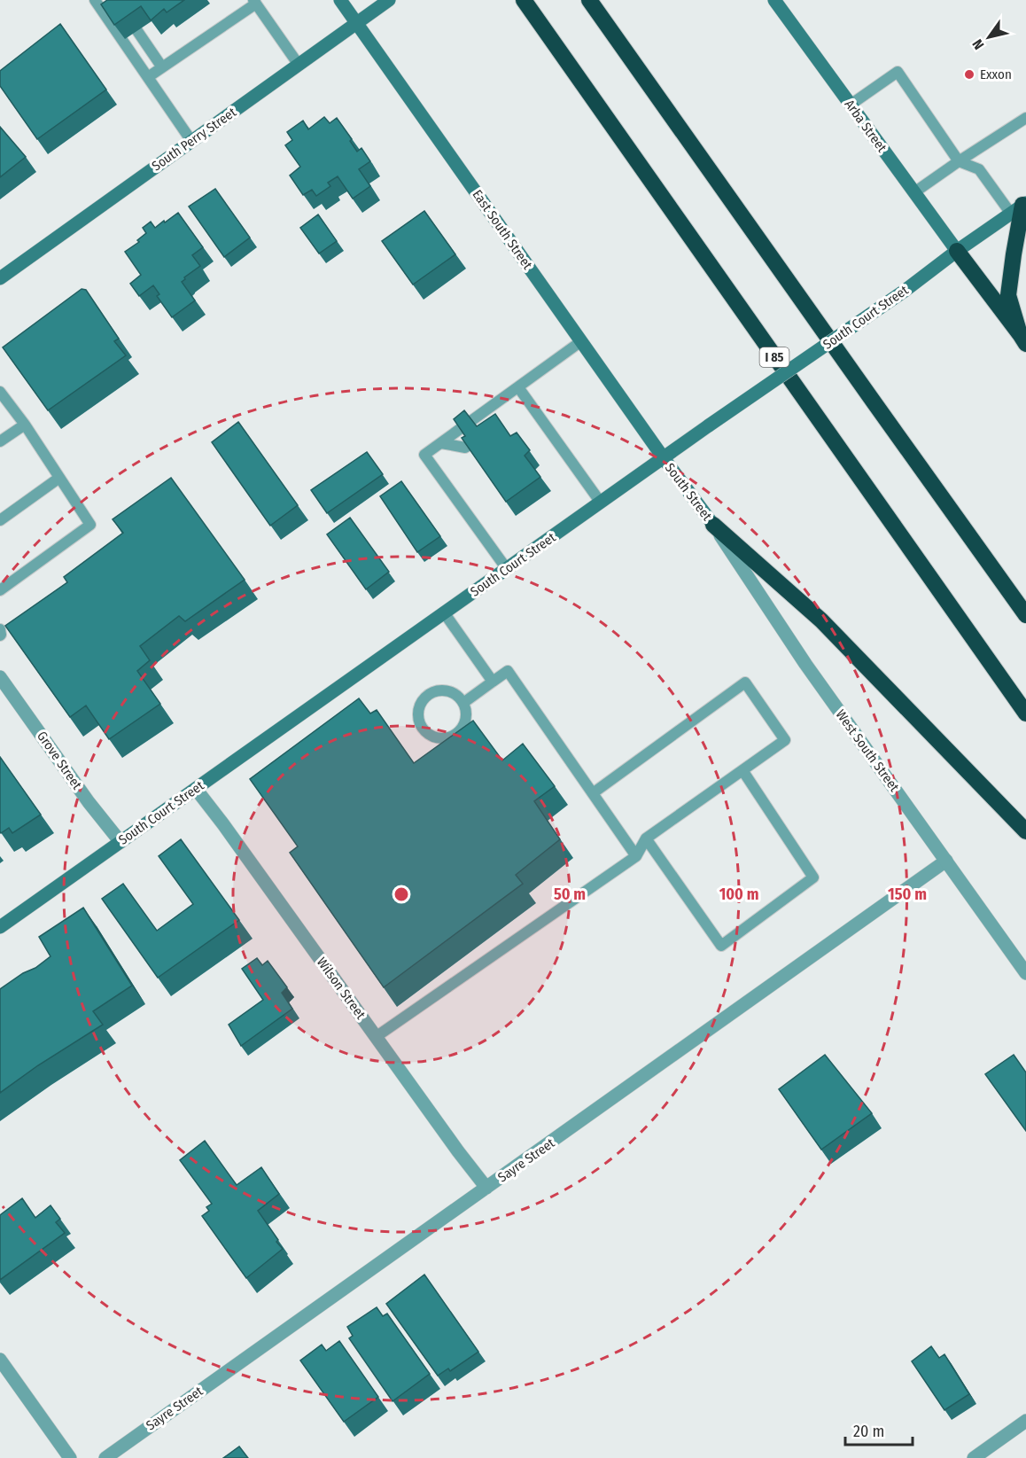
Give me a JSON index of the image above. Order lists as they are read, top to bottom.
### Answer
{
  "streets": {
    "highway": ["I 85"],
    "main road": [
      "Arba Street",
      "South Perry Street",
      "East South Street",
      "South Court Street",
      "South Street"
    ],
    "street": [
      "West South Street",
      "Grove Street",
      "Wilson Street",
      "Sayre Street"
    ]
  },
  "crossings": [
    ["Arba Street", "South Court Street"],
    ["South Perry Street", "East South Street"],
    ["East South Street", "South Court Street"],
    ["East South Street", "South Street"],
    ["South Court Street", "South Street"],
    ["South Court Street", "Grove Street"],
    ["South Court Street", "Wilson Street"],
    ["South Street", "West South Street"],
    ["West South Street", "Sayre Street"],
    ["Wilson Street", "Sayre Street"]
  ],
  "places": ["Exxon"],
  "scale_bar": "20 m",
  "north": "bottom left",
  "rings": ["50 m", "100 m", "150 m"]
}
